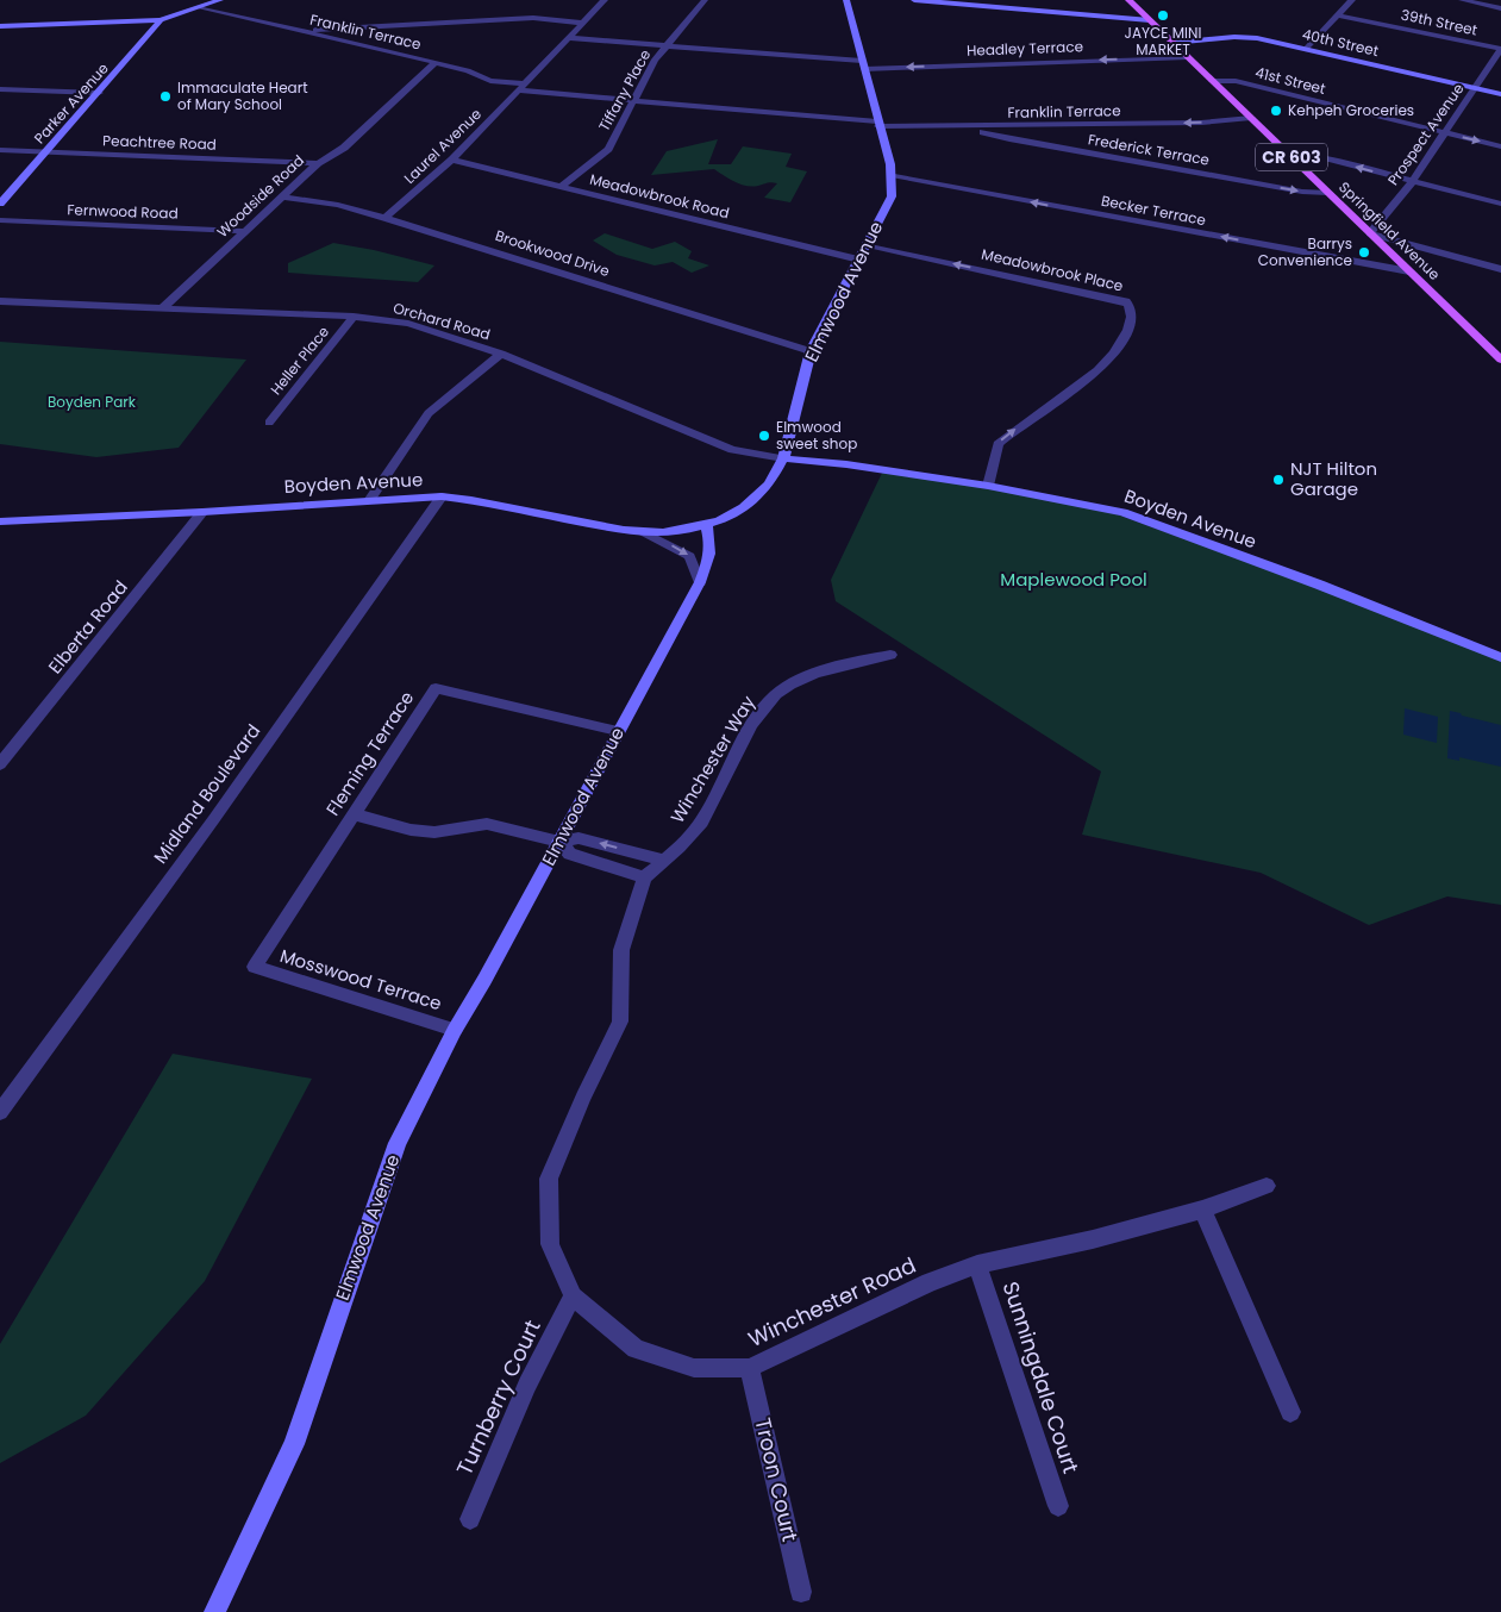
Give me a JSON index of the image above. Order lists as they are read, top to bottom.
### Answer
{
  "streets": {
    "main road": ["CR 603", "Springfield Avenue"],
    "street": [
      "39th Street",
      "Franklin Terrace",
      "40th Street",
      "Headley Terrace",
      "41st Street",
      "Tiffany Place",
      "Parker Avenue",
      "Prospect Avenue",
      "Peachtree Road",
      "Laurel Avenue",
      "Frederick Terrace",
      "Woodside Road",
      "Meadowbrook Road",
      "Becker Terrace",
      "Fernwood Road",
      "Brookwood Drive",
      "Meadowbrook Place",
      "Elmwood Avenue",
      "Orchard Road",
      "Heller Place",
      "Boyden Avenue",
      "Elberta Road",
      "Fleming Terrace",
      "Winchester Way",
      "Midland Boulevard",
      "Mosswood Terrace",
      "Winchester Road",
      "Sunningdale Court",
      "Turnberry Court",
      "Troon Court"
    ]
  },
  "crossings": [
    ["39th Street", "Prospect Avenue"],
    ["Franklin Terrace", "Tiffany Place"],
    ["Franklin Terrace", "Laurel Avenue"],
    ["Franklin Terrace", "Frederick Terrace"],
    ["Franklin Terrace", "Woodside Road"],
    ["Franklin Terrace", "Springfield Avenue"],
    ["Franklin Terrace", "Elmwood Avenue"],
    ["40th Street", "Prospect Avenue"],
    ["40th Street", "Springfield Avenue"],
    ["Headley Terrace", "Tiffany Place"],
    ["Headley Terrace", "Laurel Avenue"],
    ["Headley Terrace", "Springfield Avenue"],
    ["Headley Terrace", "Elmwood Avenue"],
    ["41st Street", "Prospect Avenue"],
    ["41st Street", "Springfield Avenue"],
    ["Tiffany Place", "Meadowbrook Road"],
    ["Parker Avenue", "Peachtree Road"],
    ["Prospect Avenue", "Springfield Avenue"],
    ["Peachtree Road", "Woodside Road"],
    ["Laurel Avenue", "Meadowbrook Road"],
    ["Laurel Avenue", "Brookwood Drive"],
    ["Frederick Terrace", "Springfield Avenue"],
    ["Woodside Road", "Fernwood Road"],
    ["Woodside Road", "Brookwood Drive"],
    ["Woodside Road", "Orchard Road"],
    ["Meadowbrook Road", "Elmwood Avenue"],
    ["Becker Terrace", "Springfield Avenue"],
    ["Becker Terrace", "Elmwood Avenue"],
    ["Brookwood Drive", "Elmwood Avenue"],
    ["Meadowbrook Place", "Elmwood Avenue"],
    ["Meadowbrook Place", "Boyden Avenue"],
    ["Elmwood Avenue", "Orchard Road"],
    ["Elmwood Avenue", "Boyden Avenue"],
    ["Elmwood Avenue", "Fleming Terrace"],
    ["Elmwood Avenue", "Mosswood Terrace"],
    ["Orchard Road", "Heller Place"],
    ["Orchard Road", "Boyden Avenue"],
    ["Boyden Avenue", "Elberta Road"],
    ["Boyden Avenue", "Midland Boulevard"],
    ["Fleming Terrace", "Mosswood Terrace"],
    ["Winchester Way", "Winchester Road"],
    ["Winchester Road", "Sunningdale Court"],
    ["Winchester Road", "Turnberry Court"],
    ["Winchester Road", "Troon Court"]
  ],
  "one_way": ["Frederick Terrace"],
  "parks": ["Boyden Park", "Maplewood Pool"],
  "places": [
    "JAYCE MINI MARKET",
    "Immaculate Heart of Mary School",
    "Kehpeh Groceries",
    "Barrys Convenience",
    "Elmwood sweet shop",
    "NJT Hilton Garage"
  ]
}
